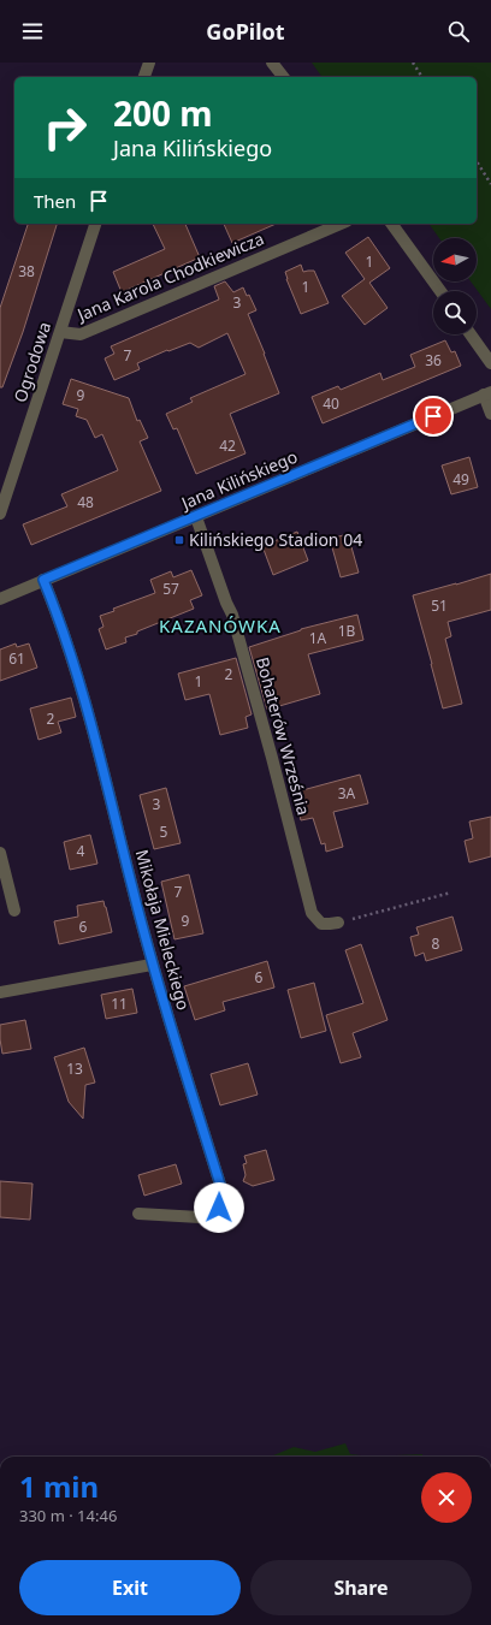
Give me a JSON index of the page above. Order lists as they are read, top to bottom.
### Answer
{
  "streets": {
    "street": [
      "Jana Karola Chodkiewicza",
      "Ogrodowa",
      "Jana Kilińskiego",
      "Bohaterów Września",
      "Mikołaja Mieleckiego"
    ]
  },
  "crossings": [
    ["Jana Karola Chodkiewicza", "Ogrodowa"],
    ["Jana Kilińskiego", "Bohaterów Września"],
    ["Jana Kilińskiego", "Mikołaja Mieleckiego"]
  ],
  "districts": ["KAZANÓWKA"],
  "places": {
    "transit": ["Kilińskiego Stadion 04"]
  },
  "house_numbers": [
    "1",
    "38",
    "1",
    "3",
    "7",
    "36",
    "9",
    "40",
    "42",
    "49",
    "48",
    "57",
    "51",
    "1B",
    "1A",
    "61",
    "2",
    "1",
    "2",
    "3A",
    "3",
    "5",
    "4",
    "7",
    "9",
    "6",
    "8",
    "6",
    "11",
    "13"
  ],
  "north": "left",
  "page": {
    "header": "GoPilot",
    "turn": ["200 m", "Jana Kilińskiego"],
    "then": "Then",
    "heading": ["1 min", "330 m · 14:46"],
    "buttons": ["Exit", "Share"]
  }
}
